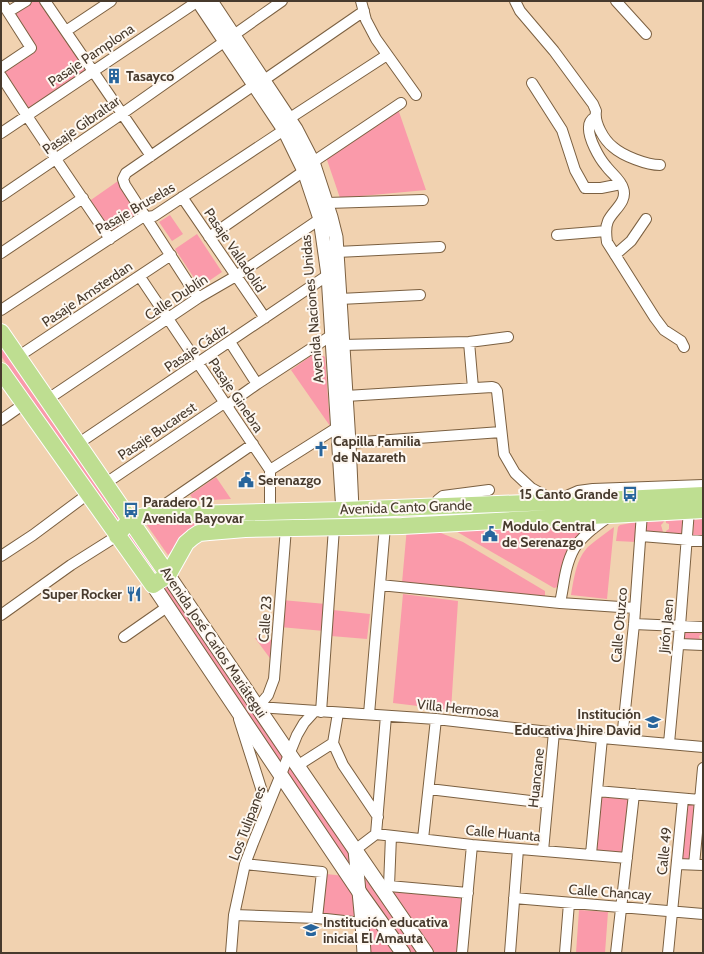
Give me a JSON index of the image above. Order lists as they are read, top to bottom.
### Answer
{
  "streets": {
    "main road": ["Avenida Canto Grande", "Avenida José Carlos Mariátegui"],
    "street": [
      "Pasaje Pamplona",
      "Pasaje Gibraltar",
      "Pasaje Bruselas",
      "Pasaje Valladolid",
      "Pasaje Amsterdan",
      "Calle Dublín",
      "Avenida Naciones Unidas",
      "Pasaje Cádiz",
      "Pasaje Ginebra",
      "Pasaje Bucarest",
      "Calle 23",
      "Calle Otuzco",
      "Jirón Jaen",
      "Villa Hermosa",
      "Huancane",
      "Los Tulipanes",
      "Calle Huanta",
      "Calle 49",
      "Calle Chancay"
    ]
  },
  "crossings": [
    ["Pasaje Pamplona", "Avenida Naciones Unidas"],
    ["Pasaje Gibraltar", "Avenida Naciones Unidas"],
    ["Pasaje Bruselas", "Pasaje Valladolid"],
    ["Pasaje Bruselas", "Avenida Naciones Unidas"],
    ["Pasaje Valladolid", "Calle Dublín"],
    ["Pasaje Valladolid", "Pasaje Cádiz"],
    ["Pasaje Amsterdan", "Pasaje Ginebra"],
    ["Pasaje Amsterdan", "Avenida José Carlos Mariátegui"],
    ["Calle Dublín", "Avenida Naciones Unidas"],
    ["Calle Dublín", "Pasaje Ginebra"],
    ["Calle Dublín", "Avenida José Carlos Mariátegui"],
    ["Avenida Naciones Unidas", "Pasaje Cádiz"],
    ["Avenida Naciones Unidas", "Pasaje Bucarest"],
    ["Avenida Naciones Unidas", "Avenida Canto Grande"],
    ["Pasaje Cádiz", "Pasaje Ginebra"],
    ["Pasaje Cádiz", "Avenida José Carlos Mariátegui"],
    ["Pasaje Ginebra", "Pasaje Bucarest"],
    ["Pasaje Bucarest", "Avenida José Carlos Mariátegui"],
    ["Avenida Canto Grande", "Calle 23"],
    ["Avenida Canto Grande", "Calle Otuzco"],
    ["Avenida Canto Grande", "Jirón Jaen"],
    ["Avenida Canto Grande", "Avenida José Carlos Mariátegui"],
    ["Calle 23", "Avenida José Carlos Mariátegui"],
    ["Calle 23", "Villa Hermosa"],
    ["Calle Otuzco", "Villa Hermosa"],
    ["Jirón Jaen", "Villa Hermosa"],
    ["Avenida José Carlos Mariátegui", "Villa Hermosa"],
    ["Avenida José Carlos Mariátegui", "Los Tulipanes"],
    ["Villa Hermosa", "Huancane"],
    ["Villa Hermosa", "Los Tulipanes"],
    ["Huancane", "Calle Huanta"],
    ["Calle 49", "Calle Chancay"]
  ],
  "places": {
    "building": ["Tasayco"],
    "church": ["Capilla Familia de Nazareth"],
    "public building": ["Serenazgo", "Modulo Central de Serenazgo"],
    "bus stop": ["15 Canto Grande", "Paradero 12 Avenida Bayovar"],
    "restaurant": ["Super Rocker"],
    "school or university": ["Institución Educativa Jhire David", "Institución educativa inicial El Amauta"]
  }
}
